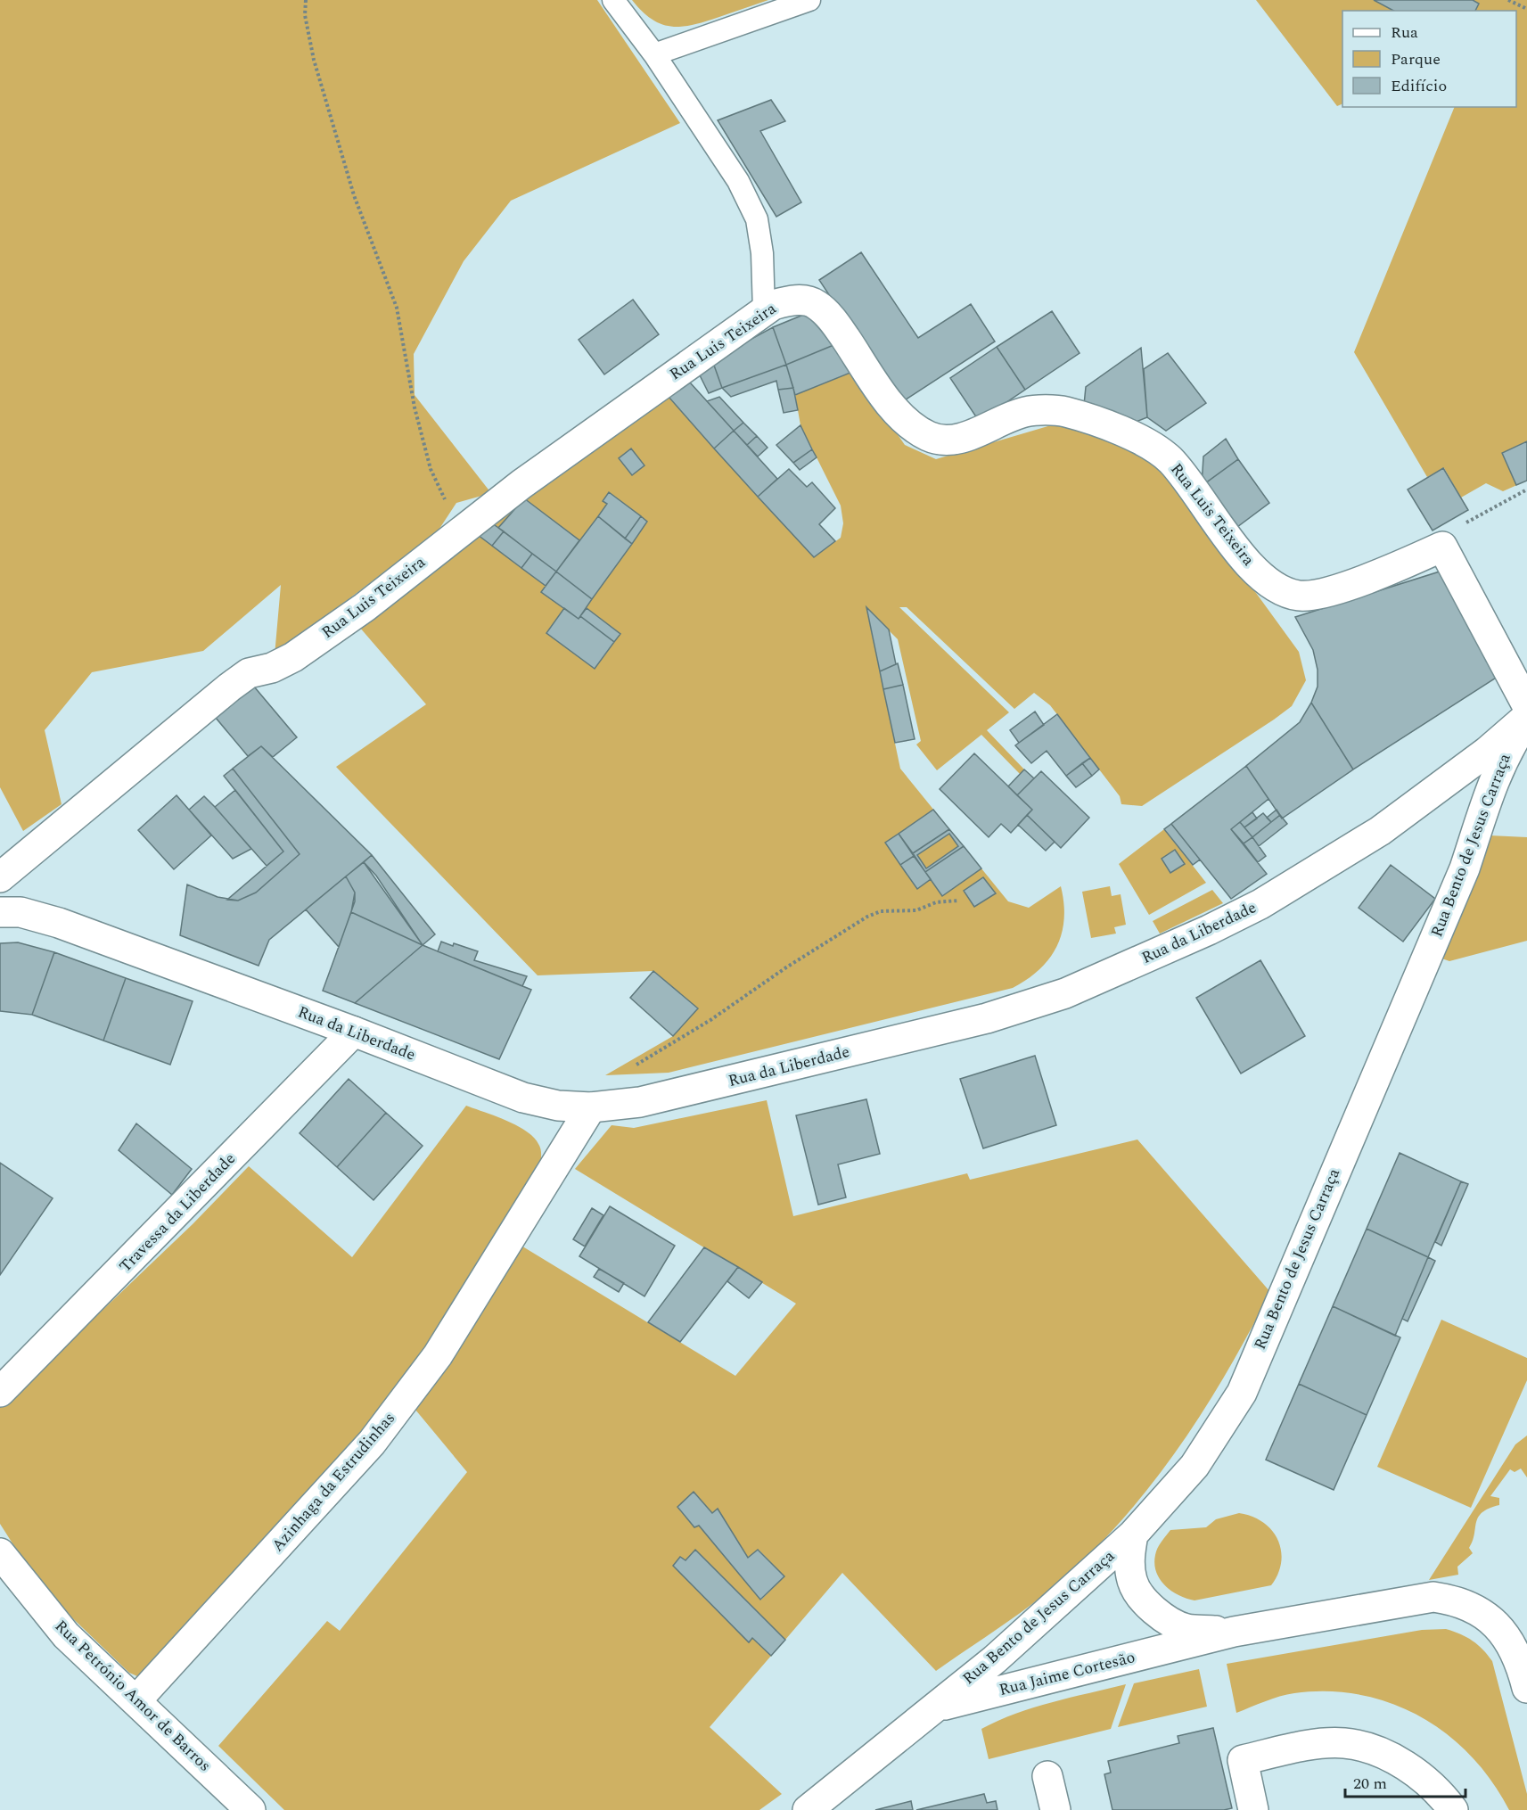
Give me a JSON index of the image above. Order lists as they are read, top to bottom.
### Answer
{
  "streets": {
    "street": [
      "Rua Luis Teixeira",
      "Rua Bento de Jesus Carraça",
      "Rua da Liberdade",
      "Travessa da Liberdade",
      "Azinhaga da Estrudinhas",
      "Rua Jaime Cortesão",
      "Rua Petrónio Amor de Barros"
    ]
  },
  "crossings": [
    ["Rua Bento de Jesus Carraça", "Rua da Liberdade"],
    ["Rua Bento de Jesus Carraça", "Rua Jaime Cortesão"],
    ["Rua da Liberdade", "Travessa da Liberdade"],
    ["Rua da Liberdade", "Azinhaga da Estrudinhas"],
    ["Azinhaga da Estrudinhas", "Rua Petrónio Amor de Barros"]
  ],
  "legend": ["Rua", "Parque", "Edifício"],
  "scale_bar": "20 m"
}
